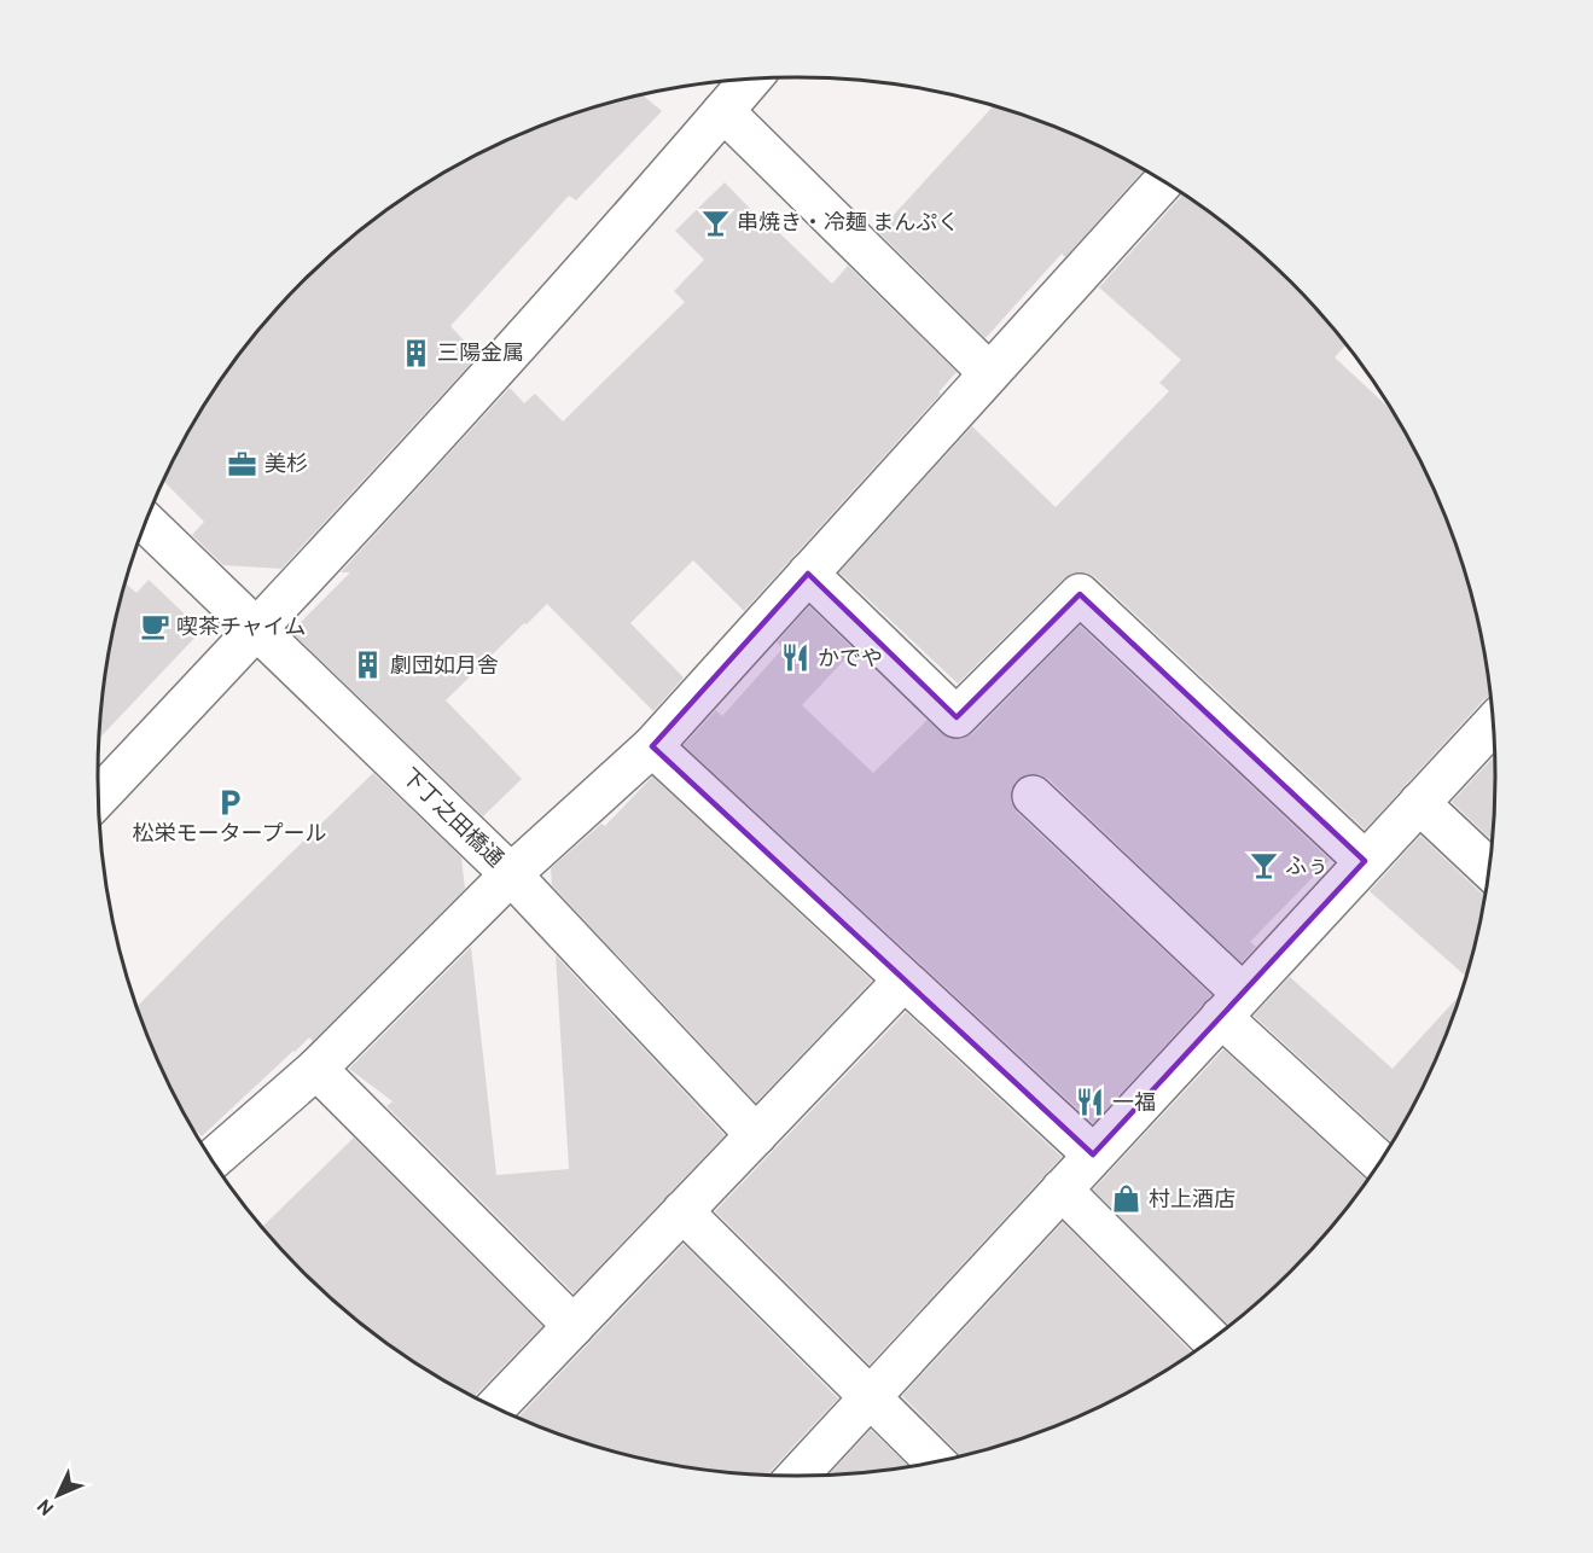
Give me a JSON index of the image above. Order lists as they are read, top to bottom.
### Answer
{
  "streets": {
    "street": ["下丁之田橋通"]
  },
  "places": {
    "bar": ["串焼き・冷麺 まんぷく", "ふぅ"],
    "building": ["三陽金属", "劇団如月舎"],
    "office": ["美杉"],
    "cafe": ["喫茶チャイム"],
    "restaurant": ["かでや", "一福"],
    "parking": ["松栄モータープール"],
    "shop": ["村上酒店"]
  },
  "north": "bottom left"
}
